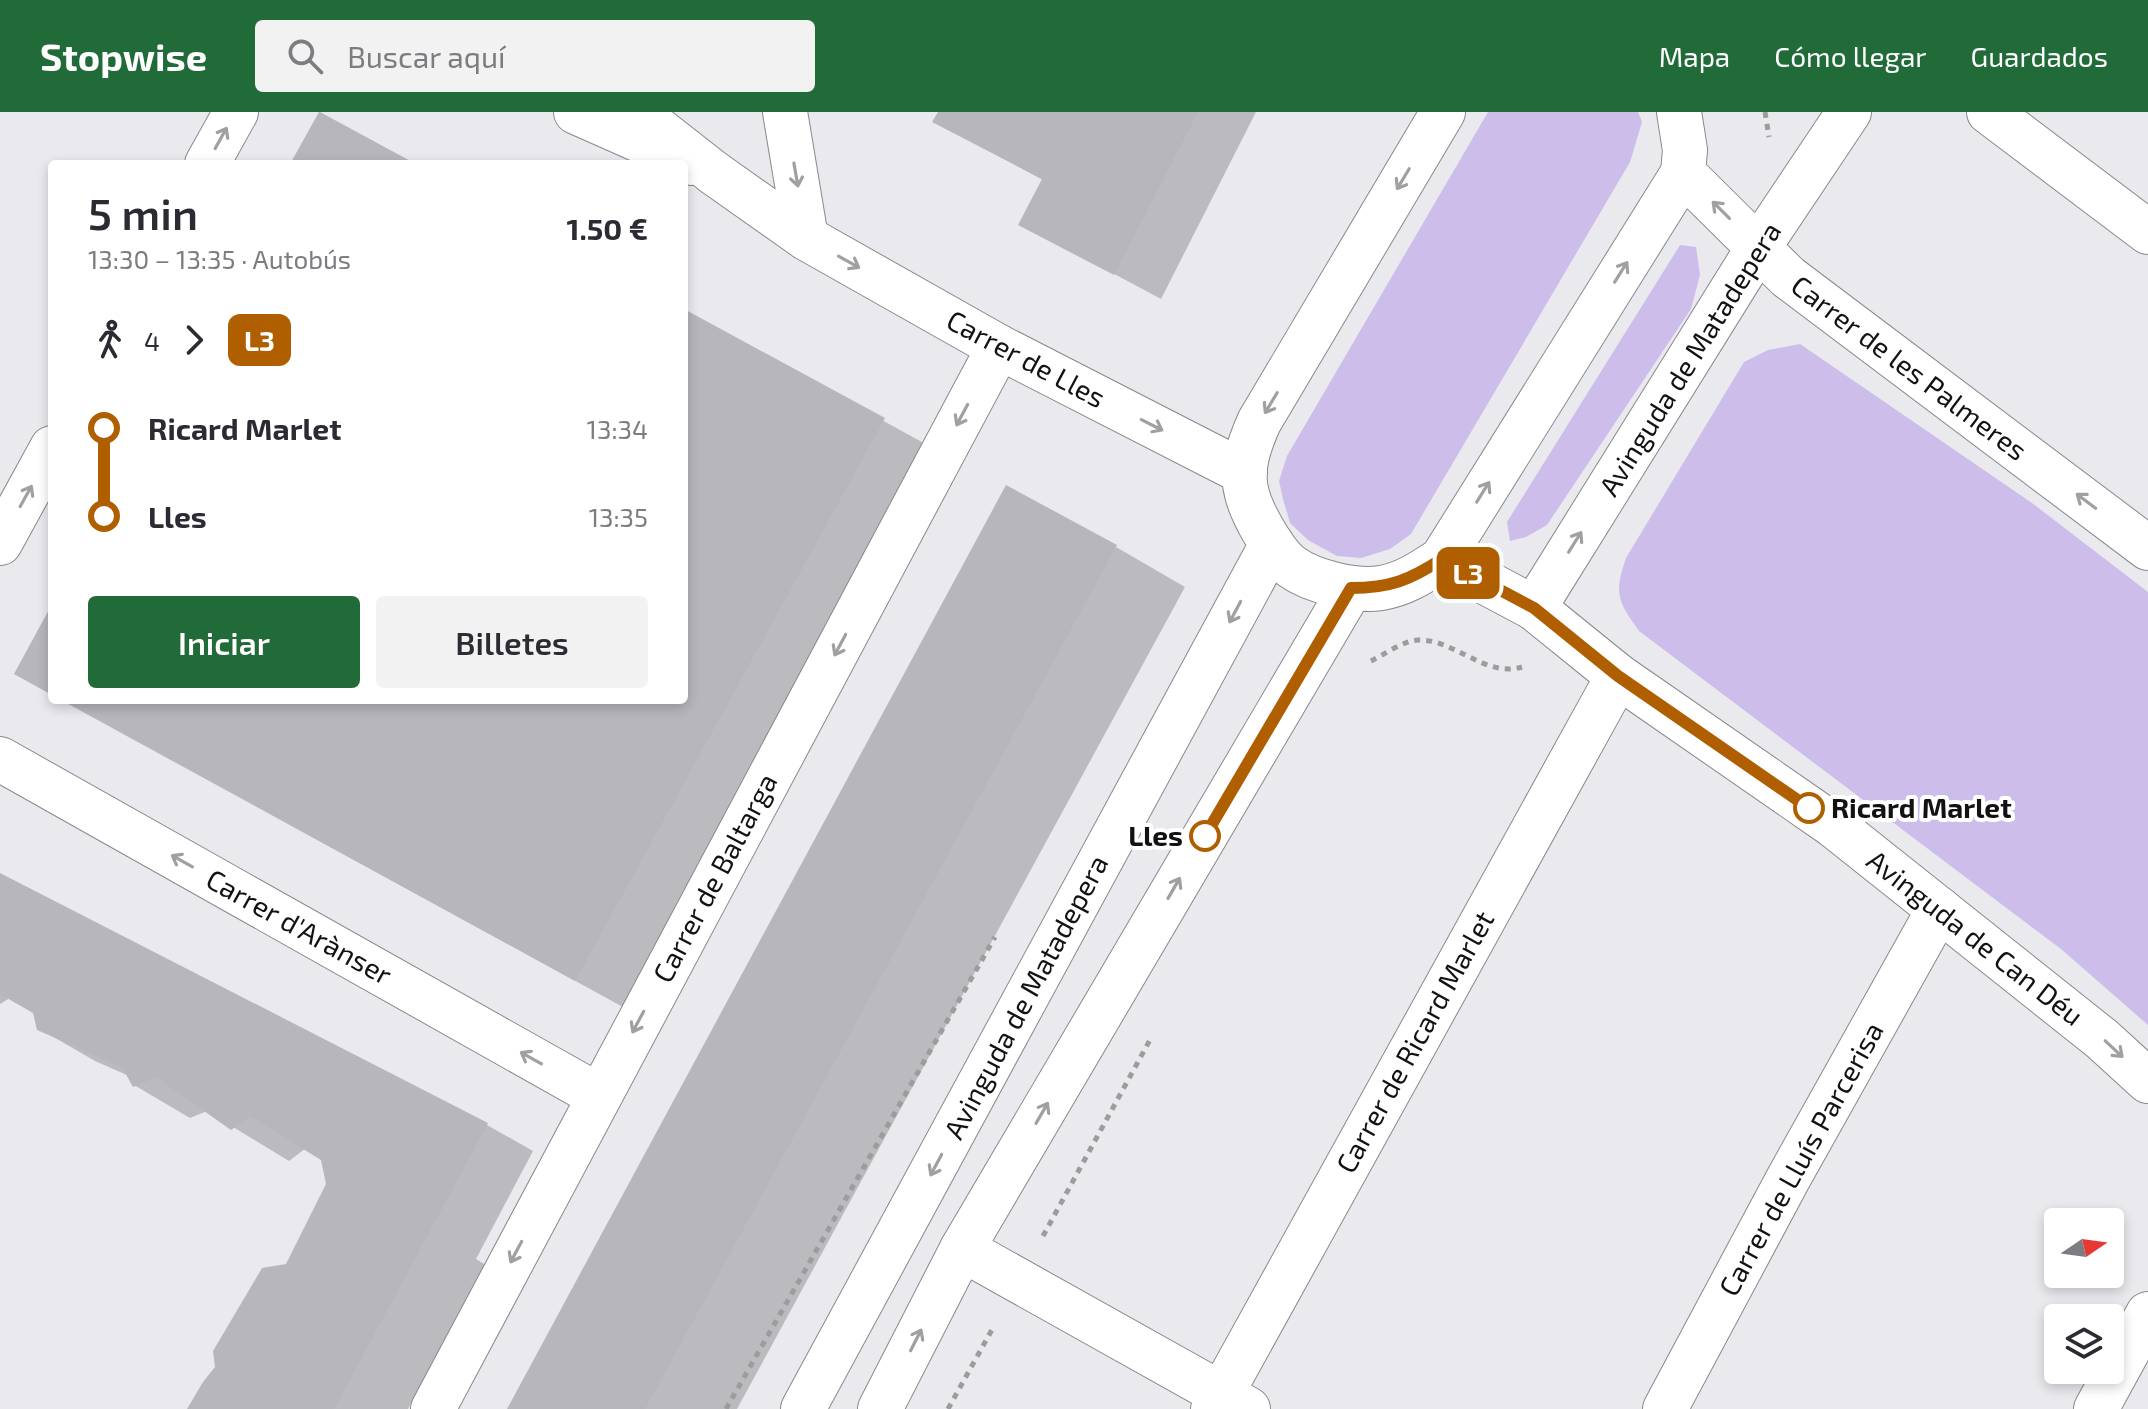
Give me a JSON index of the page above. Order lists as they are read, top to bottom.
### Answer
{
  "streets": {
    "main road": [
      "Carrer de Lles",
      "Avinguda de Matadepera",
      "Carrer de les Palmeres",
      "Carrer de Baltarga",
      "Carrer d'Arànser",
      "Avinguda de Can Déu",
      "Carrer de Ricard Marlet",
      "Carrer de Lluís Parcerisa"
    ]
  },
  "crossings": [
    ["Carrer de Lles", "Carrer de Baltarga"],
    ["Avinguda de Matadepera", "Carrer de les Palmeres"],
    ["Avinguda de Matadepera", "Avinguda de Can Déu"],
    ["Carrer de Baltarga", "Carrer d'Arànser"],
    ["Avinguda de Can Déu", "Carrer de Ricard Marlet"],
    ["Avinguda de Can Déu", "Carrer de Lluís Parcerisa"]
  ],
  "one_way": ["Carrer de Lles", "Carrer de Baltarga", "Carrer d'Arànser"],
  "places": ["Ricard Marlet", "Lles"],
  "lines": ["bus line L3"],
  "north": "right",
  "page": {
    "header": "Stopwise",
    "search": "Buscar aquí",
    "nav": ["Mapa", "Cómo llegar", "Guardados"],
    "on_map": "L3",
    "heading": ["5 min", "13:30 – 13:35 · Autobús", "1.50 €"],
    "legs": ["4", "L3"],
    "list": [
      {
        "name": "Ricard Marlet",
        "value": "13:34"
      },
      {
        "name": "Lles",
        "value": "13:35"
      }
    ],
    "buttons": ["Iniciar", "Billetes"]
  }
}
